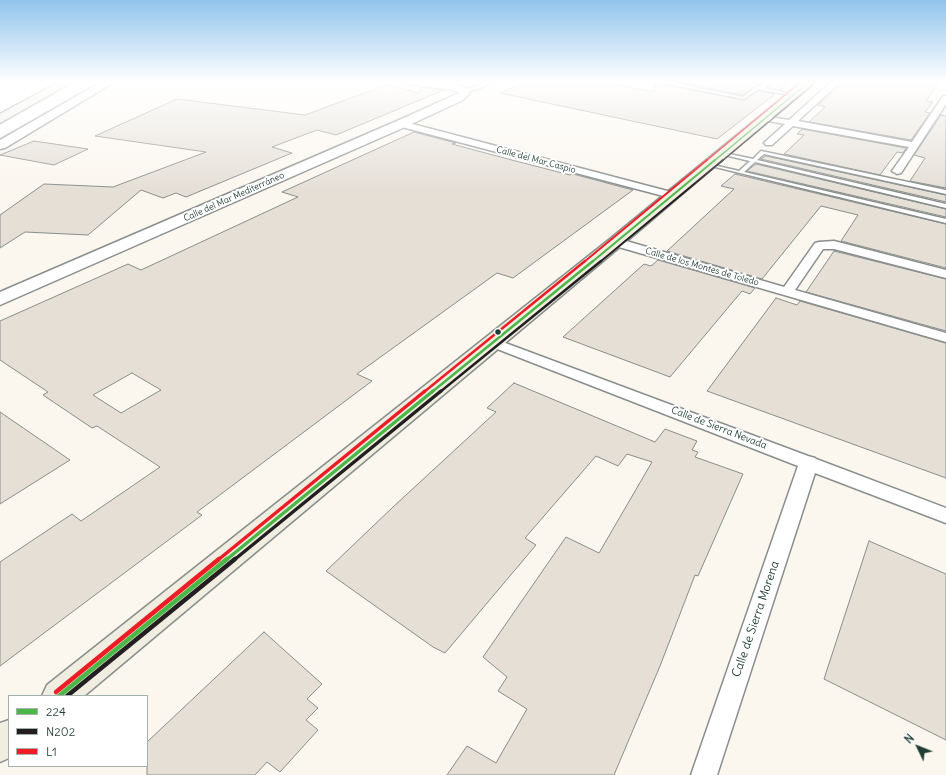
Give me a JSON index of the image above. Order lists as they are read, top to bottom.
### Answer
{
  "streets": {
    "street": [
      "Calle del Mar Caspio",
      "Calle del Mar Mediterráneo",
      "Calle de los Montes de Toledo",
      "Calle de Sierra Nevada",
      "Calle de Sierra Morena"
    ]
  },
  "crossings": [
    ["Calle del Mar Caspio", "Calle del Mar Mediterráneo"],
    ["Calle de Sierra Nevada", "Calle de Sierra Morena"]
  ],
  "lines": ["transit line 224", "transit line N202", "transit line L1"],
  "legend": ["224", "N202", "L1"],
  "north": "top left"
}
